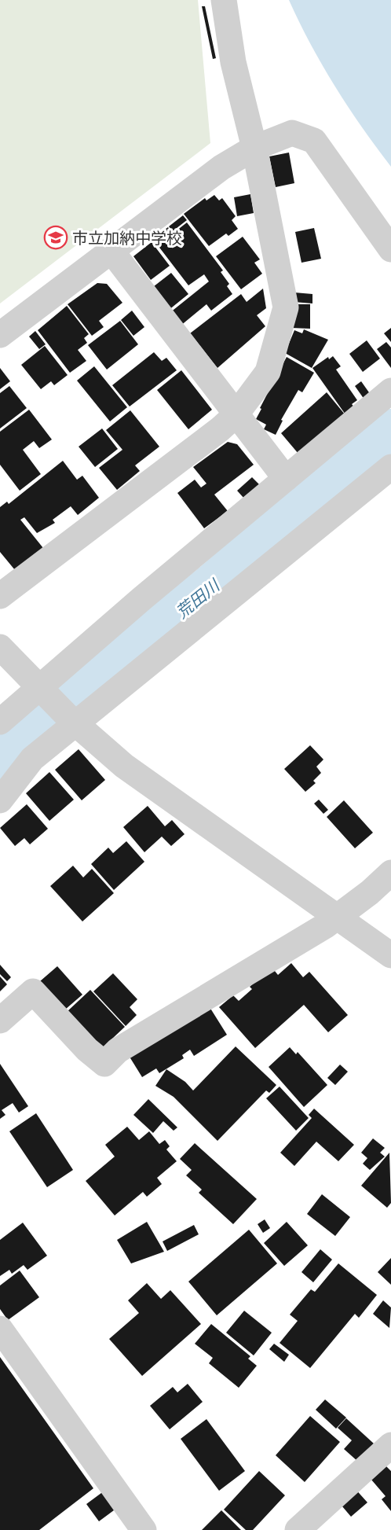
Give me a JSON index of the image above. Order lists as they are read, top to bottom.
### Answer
{
  "water": ["荒田川"],
  "places": {
    "school or university": ["市立加納中学校"]
  }
}
